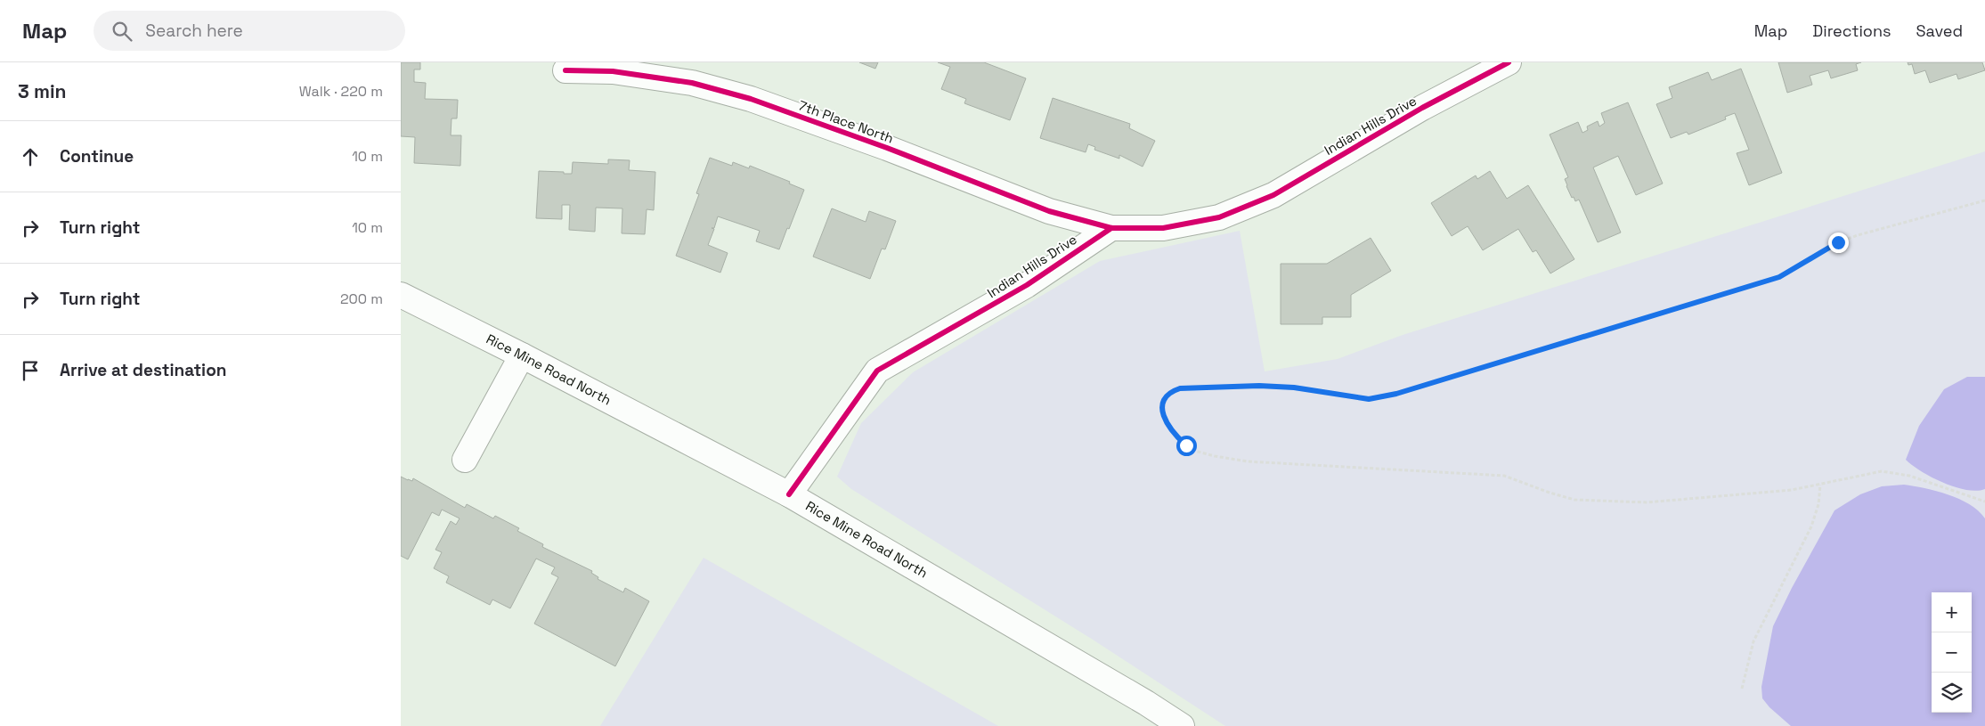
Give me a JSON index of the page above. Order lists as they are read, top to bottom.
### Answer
{
  "streets": {
    "street": ["7th Place North", "Indian Hills Drive", "Rice Mine Road North"]
  },
  "crossings": [
    ["7th Place North", "Indian Hills Drive"],
    ["Indian Hills Drive", "Rice Mine Road North"]
  ],
  "page": {
    "header": "Map",
    "search": "Search here",
    "nav": ["Map", "Directions", "Saved"],
    "heading": ["3 min", "Walk · 220 m"],
    "list": [
      ["Continue", "10 m"],
      ["Turn right", "10 m"],
      ["Turn right", "200 m"],
      "Arrive at destination"
    ],
    "map_buttons": ["+", "−"]
  }
}
